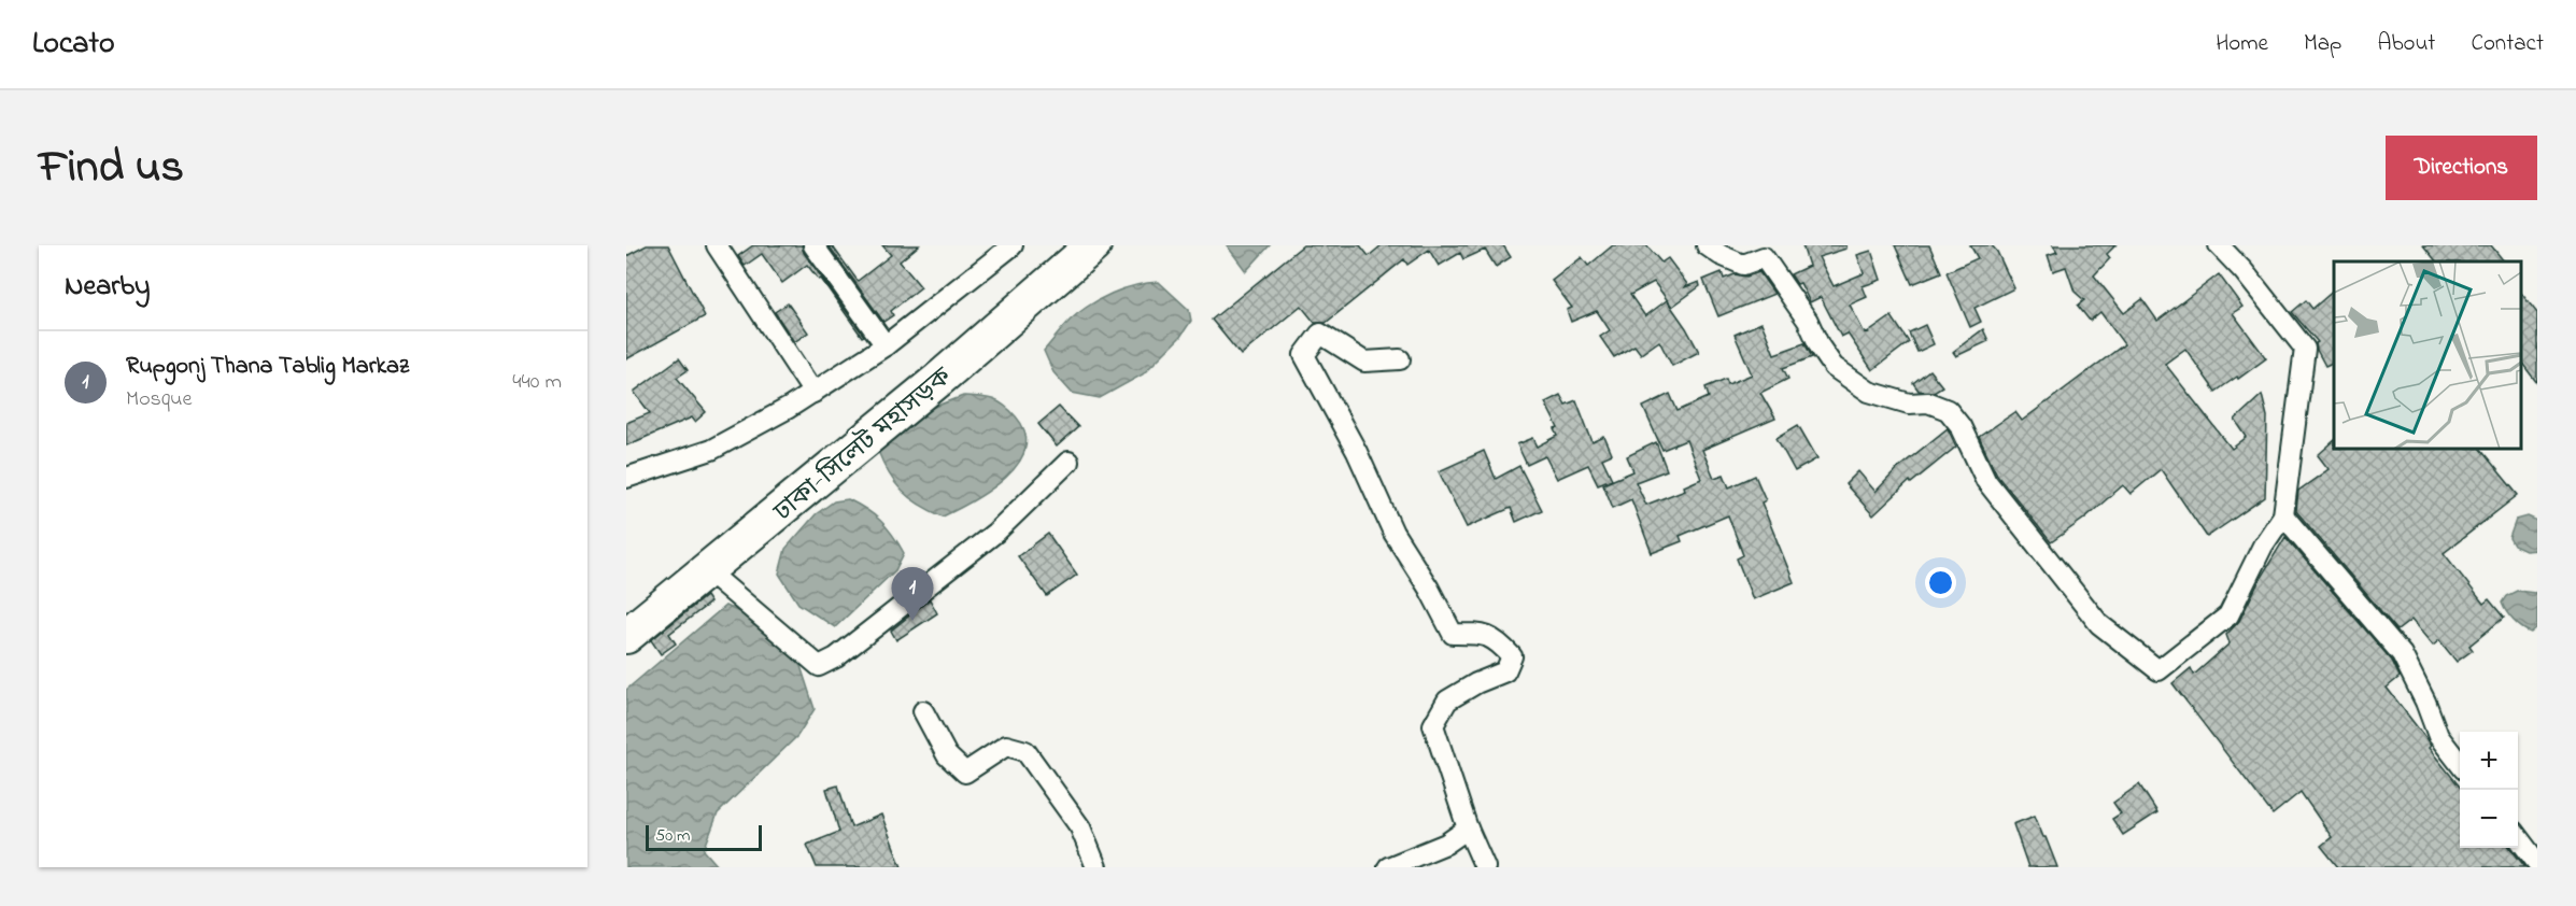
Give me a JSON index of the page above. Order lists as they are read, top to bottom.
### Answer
{
  "streets": {
    "highway": ["ঢাকা-সিলেট মহাসড়ক"]
  },
  "scale_bar": "50 m",
  "page": {
    "header": "Locato",
    "nav": [
      "Home",
      "Map",
      "About",
      "Contact"
    ],
    "title": "Find us",
    "buttons": "Directions",
    "heading": "Nearby",
    "list": [
      {
        "mark": "1",
        "name": "Rupgonj Thana Tablig Markaz",
        "note": "Mosque",
        "value": "440 m"
      }
    ],
    "pins": "1",
    "map_buttons": ["+", "−"],
    "scale": "50 m"
  }
}
